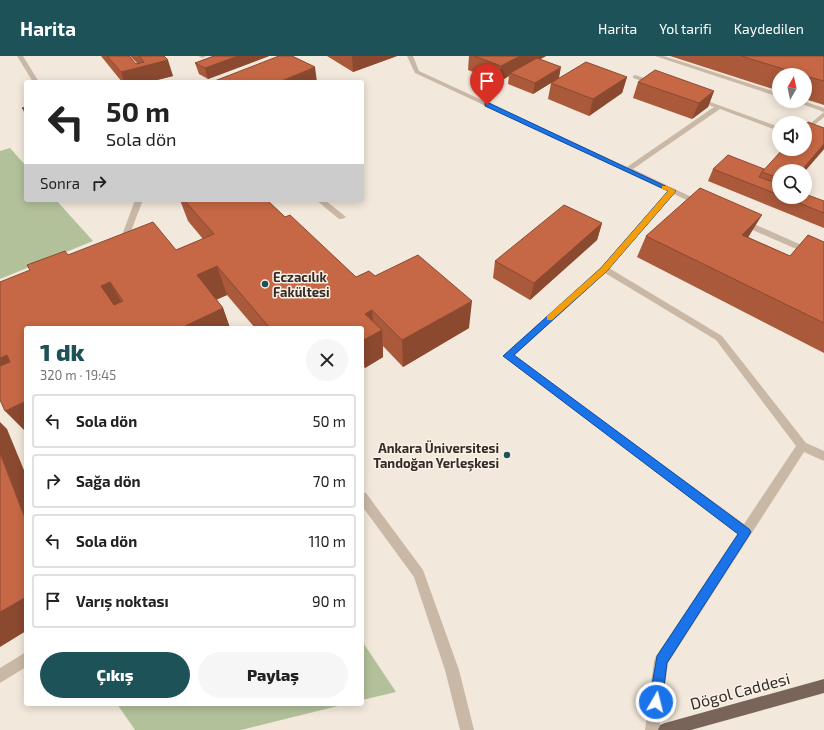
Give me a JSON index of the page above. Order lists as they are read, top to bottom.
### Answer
{
  "streets": {
    "main road": ["Dögol Caddesi"]
  },
  "places": ["Eczacılık Fakültesi", "Ankara Üniversitesi Tandoğan Yerleşkesi"],
  "north": "top",
  "page": {
    "header": "Harita",
    "nav": ["Harita", "Yol tarifi", "Kaydedilen"],
    "turn": ["50 m", "Sola dön"],
    "then": "Sonra",
    "heading": ["1 dk", "320 m · 19:45"],
    "list": [
      {
        "name": "Sola dön",
        "value": "50 m"
      },
      {
        "name": "Sağa dön",
        "value": "70 m"
      },
      {
        "name": "Sola dön",
        "value": "110 m"
      },
      {
        "name": "Varış noktası",
        "value": "90 m"
      }
    ],
    "buttons": ["Çıkış", "Paylaş"]
  }
}
